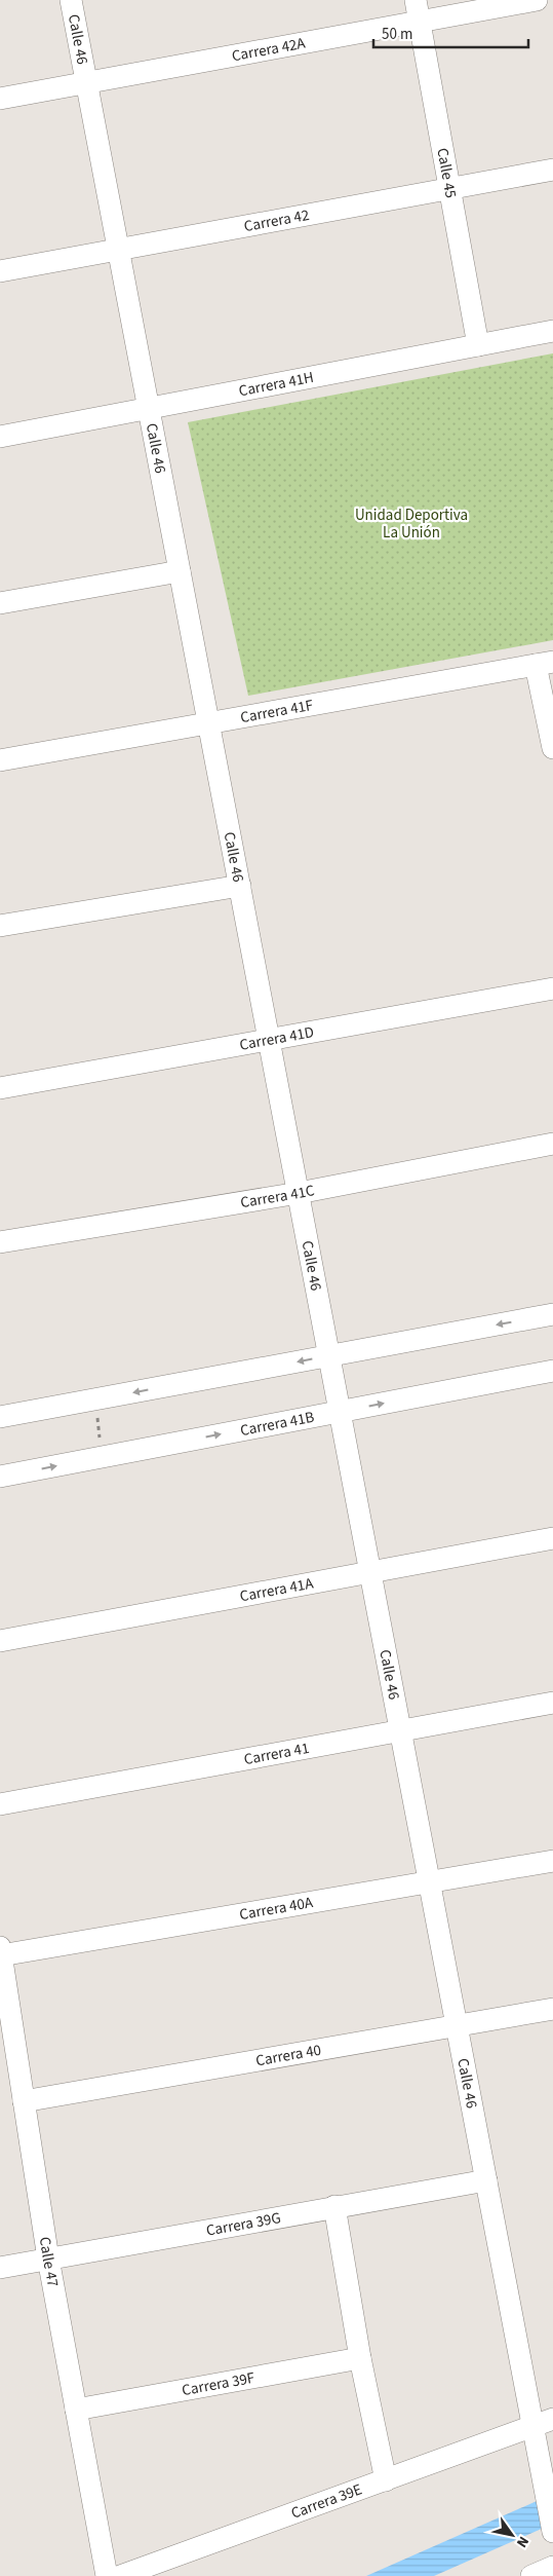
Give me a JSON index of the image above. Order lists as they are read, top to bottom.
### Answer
{
  "streets": {
    "street": [
      "Calle 46",
      "Carrera 42A",
      "Calle 45",
      "Carrera 42",
      "Carrera 41H",
      "Carrera 41F",
      "Carrera 41D",
      "Carrera 41C",
      "Carrera 41B",
      "Carrera 41A",
      "Carrera 41",
      "Carrera 40A",
      "Carrera 40",
      "Carrera 39G",
      "Calle 47",
      "Carrera 39F",
      "Carrera 39E"
    ]
  },
  "crossings": [
    ["Calle 46", "Carrera 42A"],
    ["Calle 46", "Carrera 42"],
    ["Calle 46", "Carrera 41H"],
    ["Calle 46", "Carrera 41F"],
    ["Calle 46", "Carrera 41D"],
    ["Calle 46", "Carrera 41C"],
    ["Calle 46", "Carrera 41B"],
    ["Calle 46", "Carrera 41A"],
    ["Calle 46", "Carrera 41"],
    ["Calle 46", "Carrera 40A"],
    ["Calle 46", "Carrera 40"],
    ["Calle 46", "Carrera 39G"],
    ["Calle 46", "Carrera 39E"],
    ["Carrera 42A", "Calle 45"],
    ["Calle 45", "Carrera 42"],
    ["Calle 45", "Carrera 41H"],
    ["Carrera 40A", "Calle 47"],
    ["Carrera 40", "Calle 47"],
    ["Carrera 39G", "Calle 47"],
    ["Calle 47", "Carrera 39F"]
  ],
  "parks": ["Unidad Deportiva La Unión"],
  "scale_bar": "50 m",
  "north": "bottom right"
}
